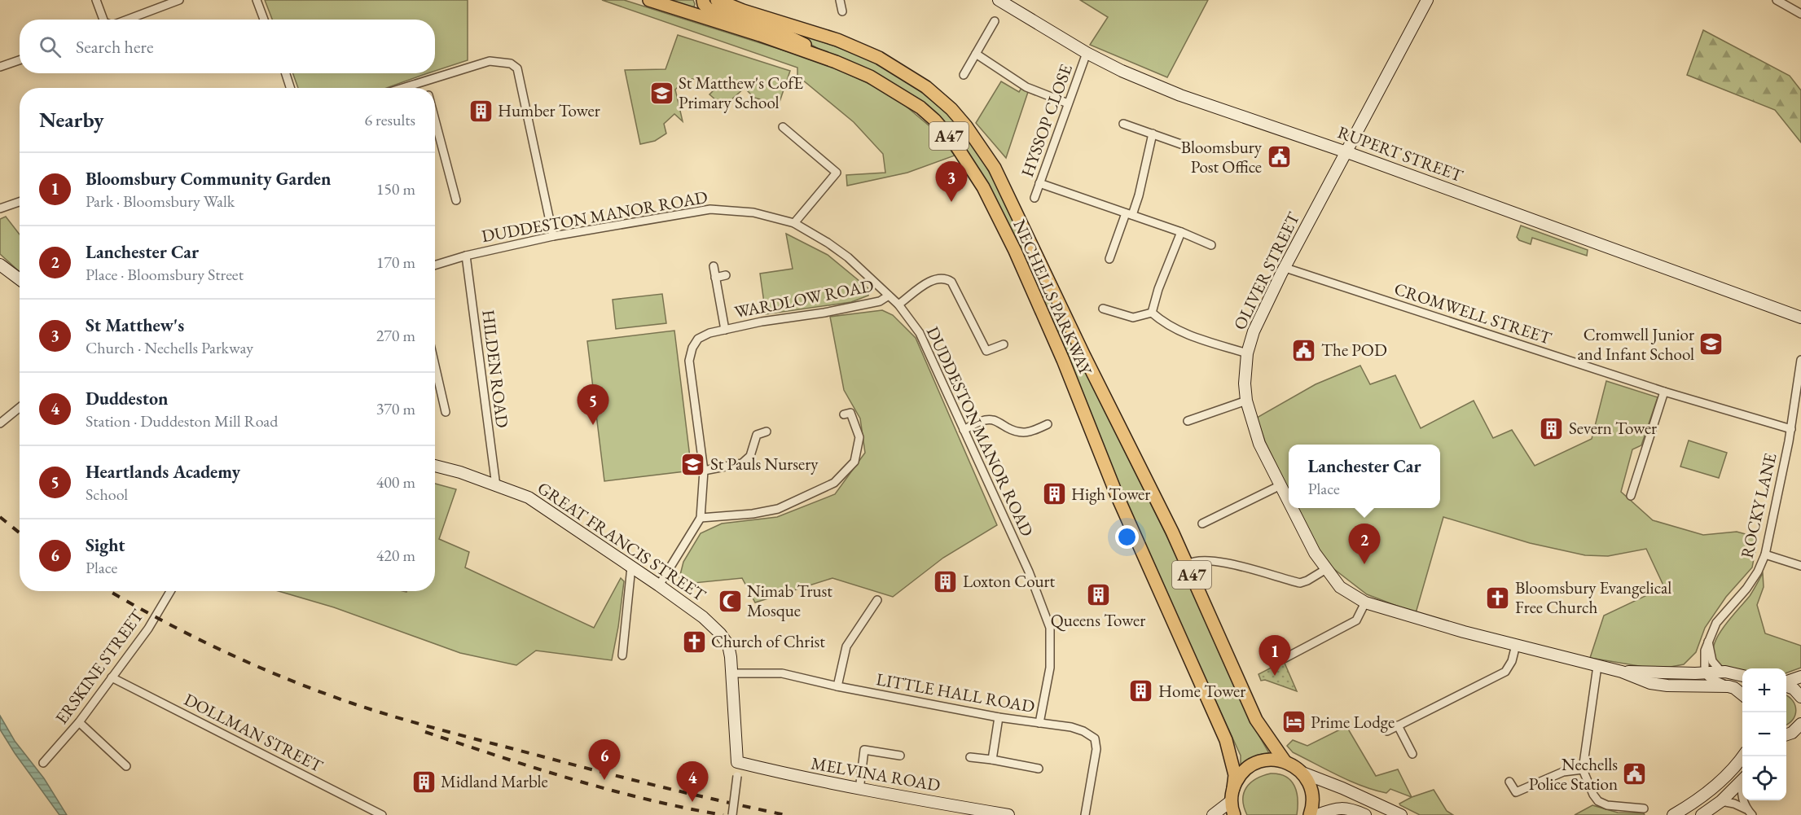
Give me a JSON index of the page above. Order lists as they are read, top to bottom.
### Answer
{
  "streets": {
    "main road": ["A47", "NECHELLS PARKWAY"],
    "street": [
      "HYSSOP CLOSE",
      "RUPERT STREET",
      "DUDDESTON MANOR ROAD",
      "OLIVER STREET",
      "WARDLOW ROAD",
      "CROMWELL STREET",
      "HILDEN ROAD",
      "ROCKY LANE",
      "GREAT FRANCIS STREET",
      "ERSKINE STREET",
      "LITTLE HALL ROAD",
      "DOLLMAN STREET",
      "MELVINA ROAD"
    ]
  },
  "crossings": [
    ["HYSSOP CLOSE", "RUPERT STREET"],
    ["A47", "NECHELLS PARKWAY"],
    ["RUPERT STREET", "OLIVER STREET"],
    ["DUDDESTON MANOR ROAD", "WARDLOW ROAD"],
    ["DUDDESTON MANOR ROAD", "HILDEN ROAD"],
    ["DUDDESTON MANOR ROAD", "LITTLE HALL ROAD"],
    ["OLIVER STREET", "CROMWELL STREET"],
    ["WARDLOW ROAD", "GREAT FRANCIS STREET"],
    ["CROMWELL STREET", "ROCKY LANE"],
    ["HILDEN ROAD", "GREAT FRANCIS STREET"],
    ["GREAT FRANCIS STREET", "LITTLE HALL ROAD"],
    ["GREAT FRANCIS STREET", "MELVINA ROAD"],
    ["ERSKINE STREET", "DOLLMAN STREET"]
  ],
  "places": {
    "school or university": ["St Matthew's CofE Primary School", "Cromwell Junior and Infant School", "St Pauls Nursery"],
    "building": [
      "Humber Tower",
      "Severn Tower",
      "High Tower",
      "Loxton Court",
      "Queens Tower",
      "Home Tower",
      "Midland Marble"
    ],
    "public building": ["Bloomsbury Post Office", "The POD", "Nechells Police Station"],
    "church": ["Bloomsbury Evangelical Free Church", "Church of Christ"],
    "mosque": ["Nimab Trust Mosque"],
    "hotel": ["Prime Lodge"]
  },
  "page": {
    "search": "Search here",
    "heading": ["Nearby", "6 results"],
    "list": [
      {
        "mark": "1",
        "name": "Bloomsbury Community Garden",
        "note": "Park · Bloomsbury Walk",
        "value": "150 m"
      },
      {
        "mark": "2",
        "name": "Lanchester Car",
        "note": "Place · Bloomsbury Street",
        "value": "170 m"
      },
      {
        "mark": "3",
        "name": "St Matthew's",
        "note": "Church · Nechells Parkway",
        "value": "270 m"
      },
      {
        "mark": "4",
        "name": "Duddeston",
        "note": "Station · Duddeston Mill Road",
        "value": "370 m"
      },
      {
        "mark": "5",
        "name": "Heartlands Academy",
        "note": "School",
        "value": "400 m"
      },
      {
        "mark": "6",
        "name": "Sight",
        "note": "Place",
        "value": "420 m"
      }
    ],
    "pins": [
      "3",
      "5",
      "2",
      "1",
      "6",
      "4"
    ],
    "popup": ["Lanchester Car", "Place"],
    "map_buttons": ["+", "−"]
  }
}
